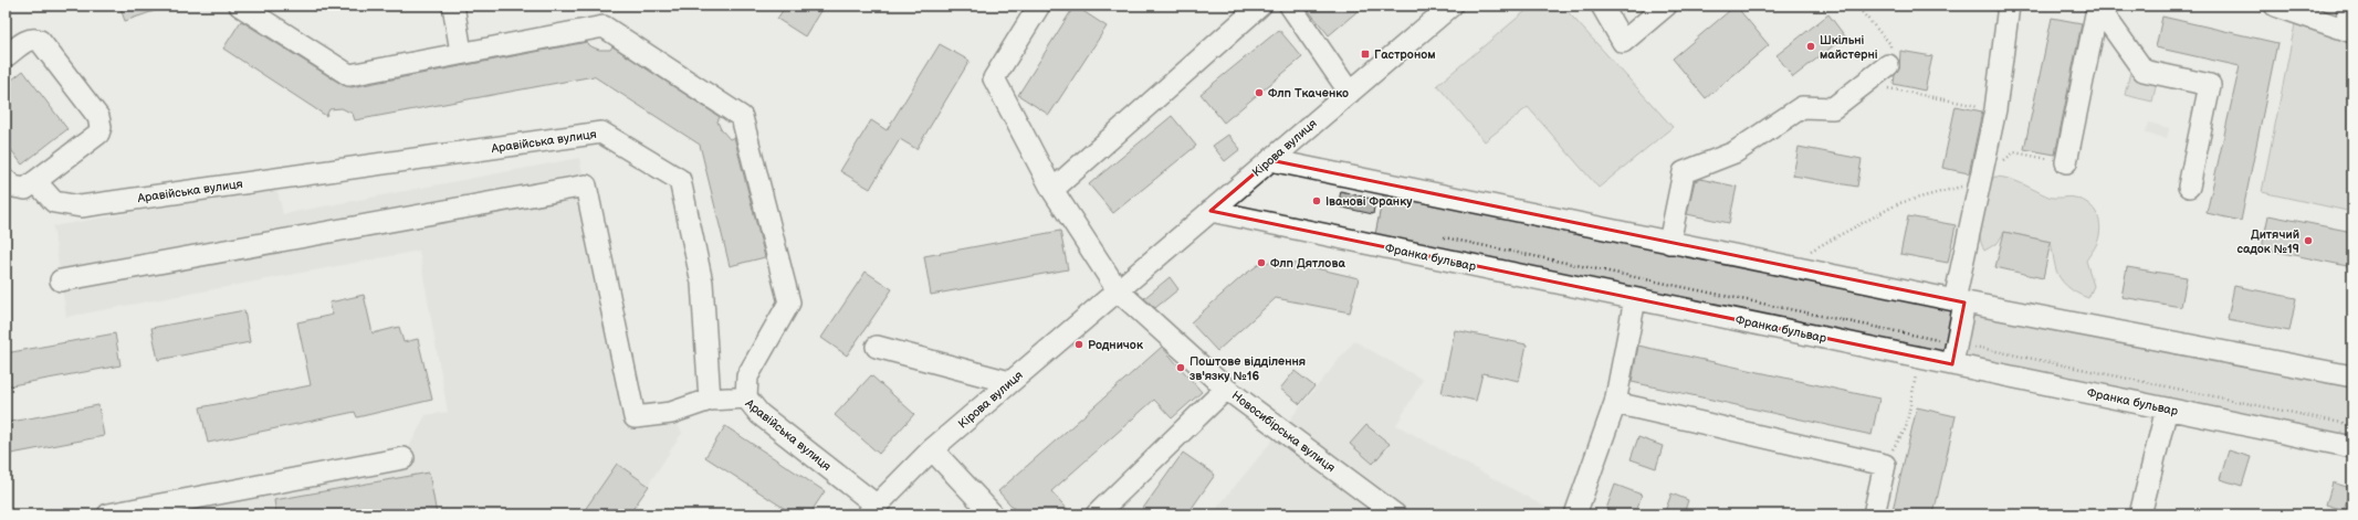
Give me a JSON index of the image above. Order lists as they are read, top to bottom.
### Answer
{
  "streets": {
    "street": [
      "Аравійська вулиця",
      "Кірова вулиця",
      "Франка бульвар",
      "Новосибірська вулиця"
    ]
  },
  "crossings": [
    ["Аравійська вулиця", "Кірова вулиця"],
    ["Кірова вулиця", "Франка бульвар"],
    ["Кірова вулиця", "Новосибірська вулиця"]
  ],
  "places": {
    "other": [
      "Шкільні майстерні",
      "Флп Ткаченко",
      "Іванові Франку",
      "Дитячий садок №19",
      "Флп Дятлова",
      "Родничок",
      "Поштове відділення зв'язку №16"
    ],
    "transit": ["Гастроном"]
  }
}
